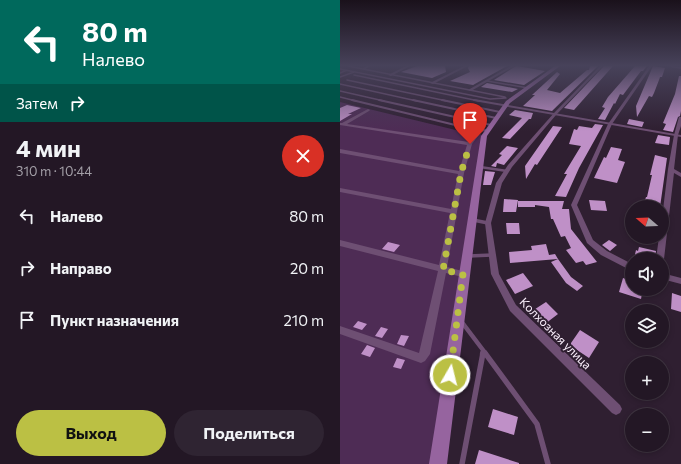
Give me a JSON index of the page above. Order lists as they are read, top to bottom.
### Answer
{
  "streets": {
    "street": ["Колхозная улица"]
  },
  "north": "left",
  "page": {
    "turn": ["80 m", "Налево"],
    "then": "Затем",
    "heading": ["4 мин", "310 m · 10:44"],
    "list": [
      {
        "name": "Налево",
        "value": "80 m"
      },
      {
        "name": "Направо",
        "value": "20 m"
      },
      {
        "name": "Пункт назначения",
        "value": "210 m"
      }
    ],
    "map_buttons": ["+", "−"],
    "buttons": ["Выход", "Поделиться"]
  }
}
